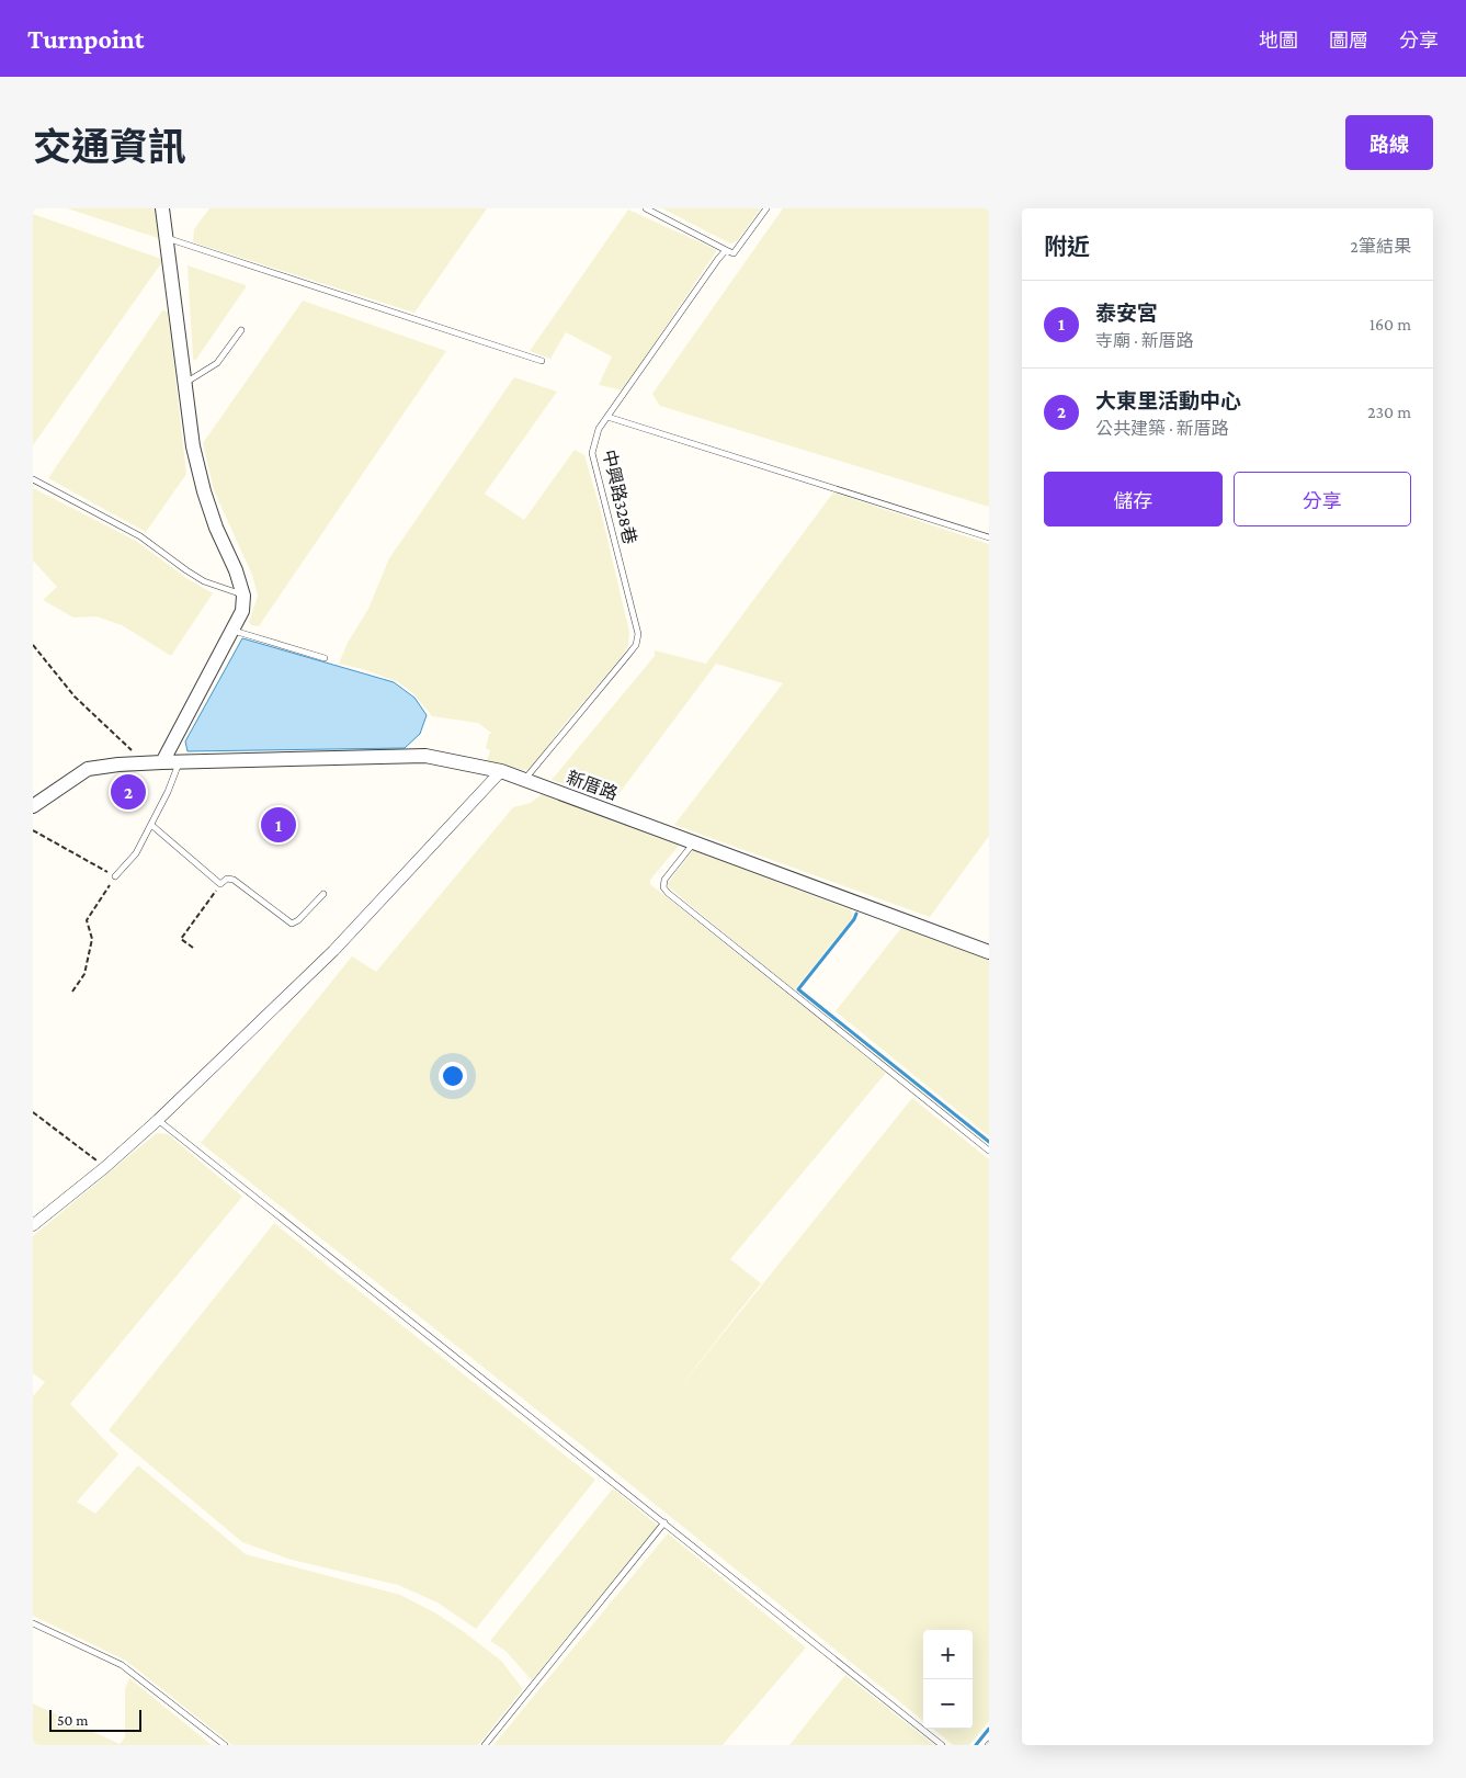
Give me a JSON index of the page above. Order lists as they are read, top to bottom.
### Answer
{
  "streets": {
    "street": ["新厝路"],
    "lane": ["中興路328巷"]
  },
  "crossings": [
    ["中興路328巷", "新厝路"]
  ],
  "scale_bar": "50 m",
  "page": {
    "header": "Turnpoint",
    "nav": ["地圖", "圖層", "分享"],
    "title": "交通資訊",
    "buttons": [
      "路線",
      ["儲存", "分享"]
    ],
    "heading": ["附近", "2筆結果"],
    "list": [
      {
        "mark": "1",
        "name": "泰安宮",
        "note": "寺廟 · 新厝路",
        "value": "160 m"
      },
      {
        "mark": "2",
        "name": "大東里活動中心",
        "note": "公共建築 · 新厝路",
        "value": "230 m"
      }
    ],
    "pins": ["2", "1"],
    "map_buttons": ["+", "−"],
    "scale": "50 m"
  }
}
